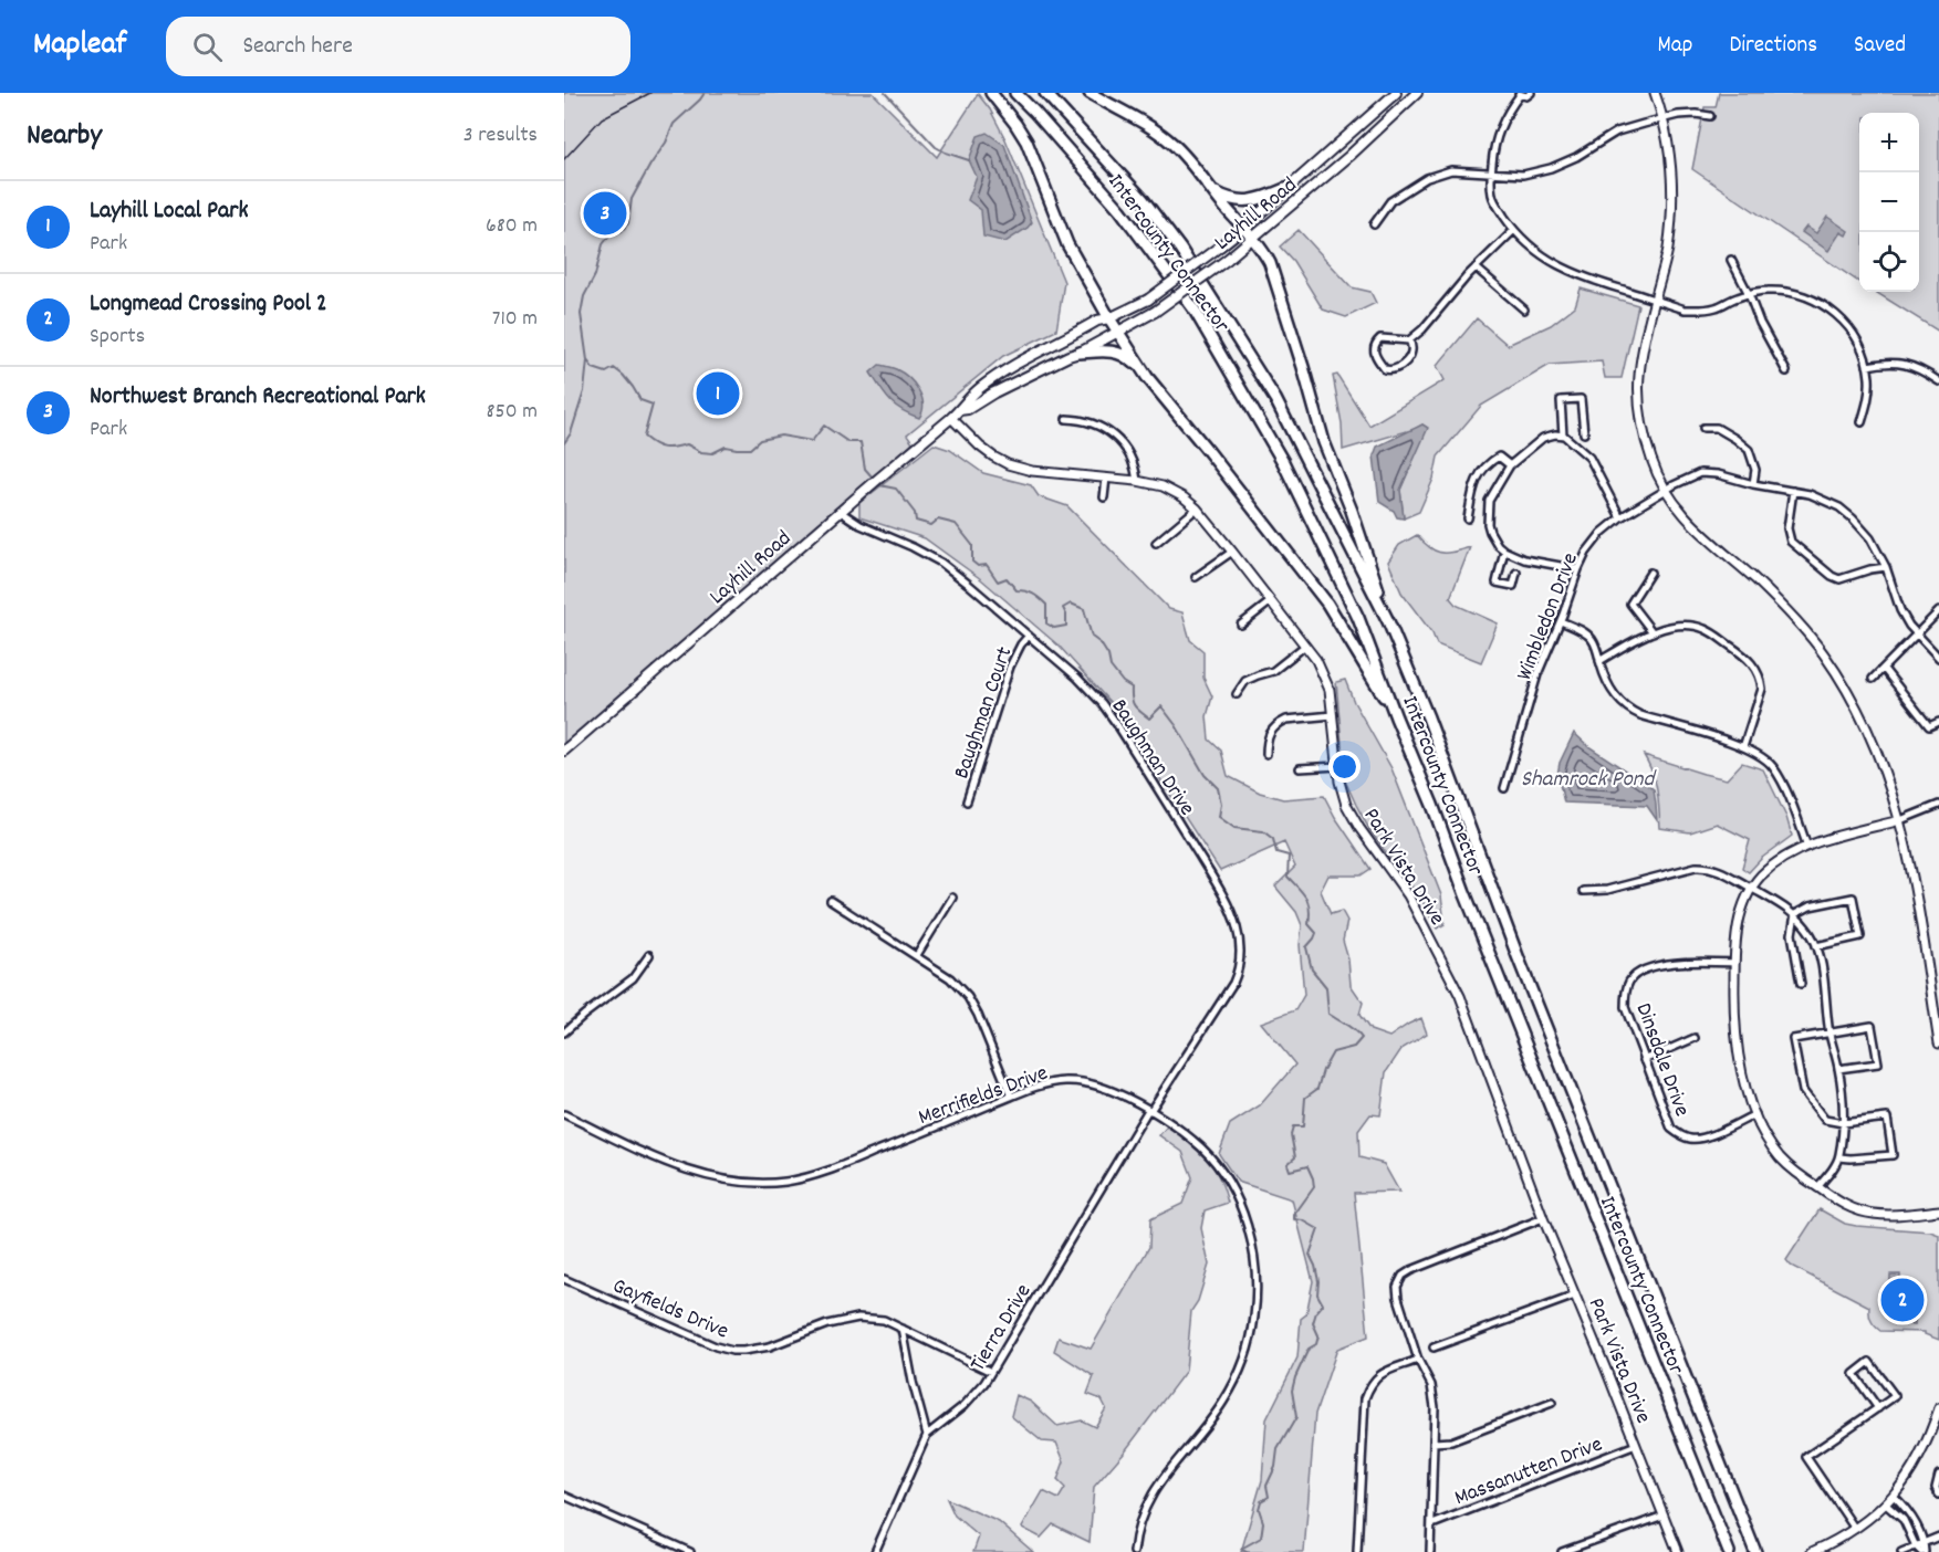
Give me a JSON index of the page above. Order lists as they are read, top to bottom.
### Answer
{
  "streets": {
    "highway": ["Intercounty Connector"],
    "main road": ["Layhill Road"],
    "street": [
      "Wimbledon Drive",
      "Baughman Court",
      "Baughman Drive",
      "Park Vista Drive",
      "Dinsdale Drive",
      "Merrifields Drive",
      "Gayfields Drive",
      "Tierra Drive",
      "Massanutten Drive"
    ]
  },
  "crossings": [
    ["Layhill Road", "Baughman Drive"],
    ["Layhill Road", "Park Vista Drive"],
    ["Baughman Court", "Baughman Drive"],
    ["Baughman Drive", "Merrifields Drive"],
    ["Baughman Drive", "Tierra Drive"],
    ["Park Vista Drive", "Massanutten Drive"],
    ["Merrifields Drive", "Tierra Drive"],
    ["Gayfields Drive", "Tierra Drive"]
  ],
  "water": ["Shamrock Pond"],
  "page": {
    "header": "Mapleaf",
    "search": "Search here",
    "nav": ["Map", "Directions", "Saved"],
    "heading": ["Nearby", "3 results"],
    "map_buttons": ["+", "−"],
    "list": [
      {
        "mark": "1",
        "name": "Layhill Local Park",
        "note": "Park",
        "value": "680 m"
      },
      {
        "mark": "2",
        "name": "Longmead Crossing Pool 2",
        "note": "Sports",
        "value": "710 m"
      },
      {
        "mark": "3",
        "name": "Northwest Branch Recreational Park",
        "note": "Park",
        "value": "850 m"
      }
    ],
    "pins": ["3", "1", "2"]
  }
}
